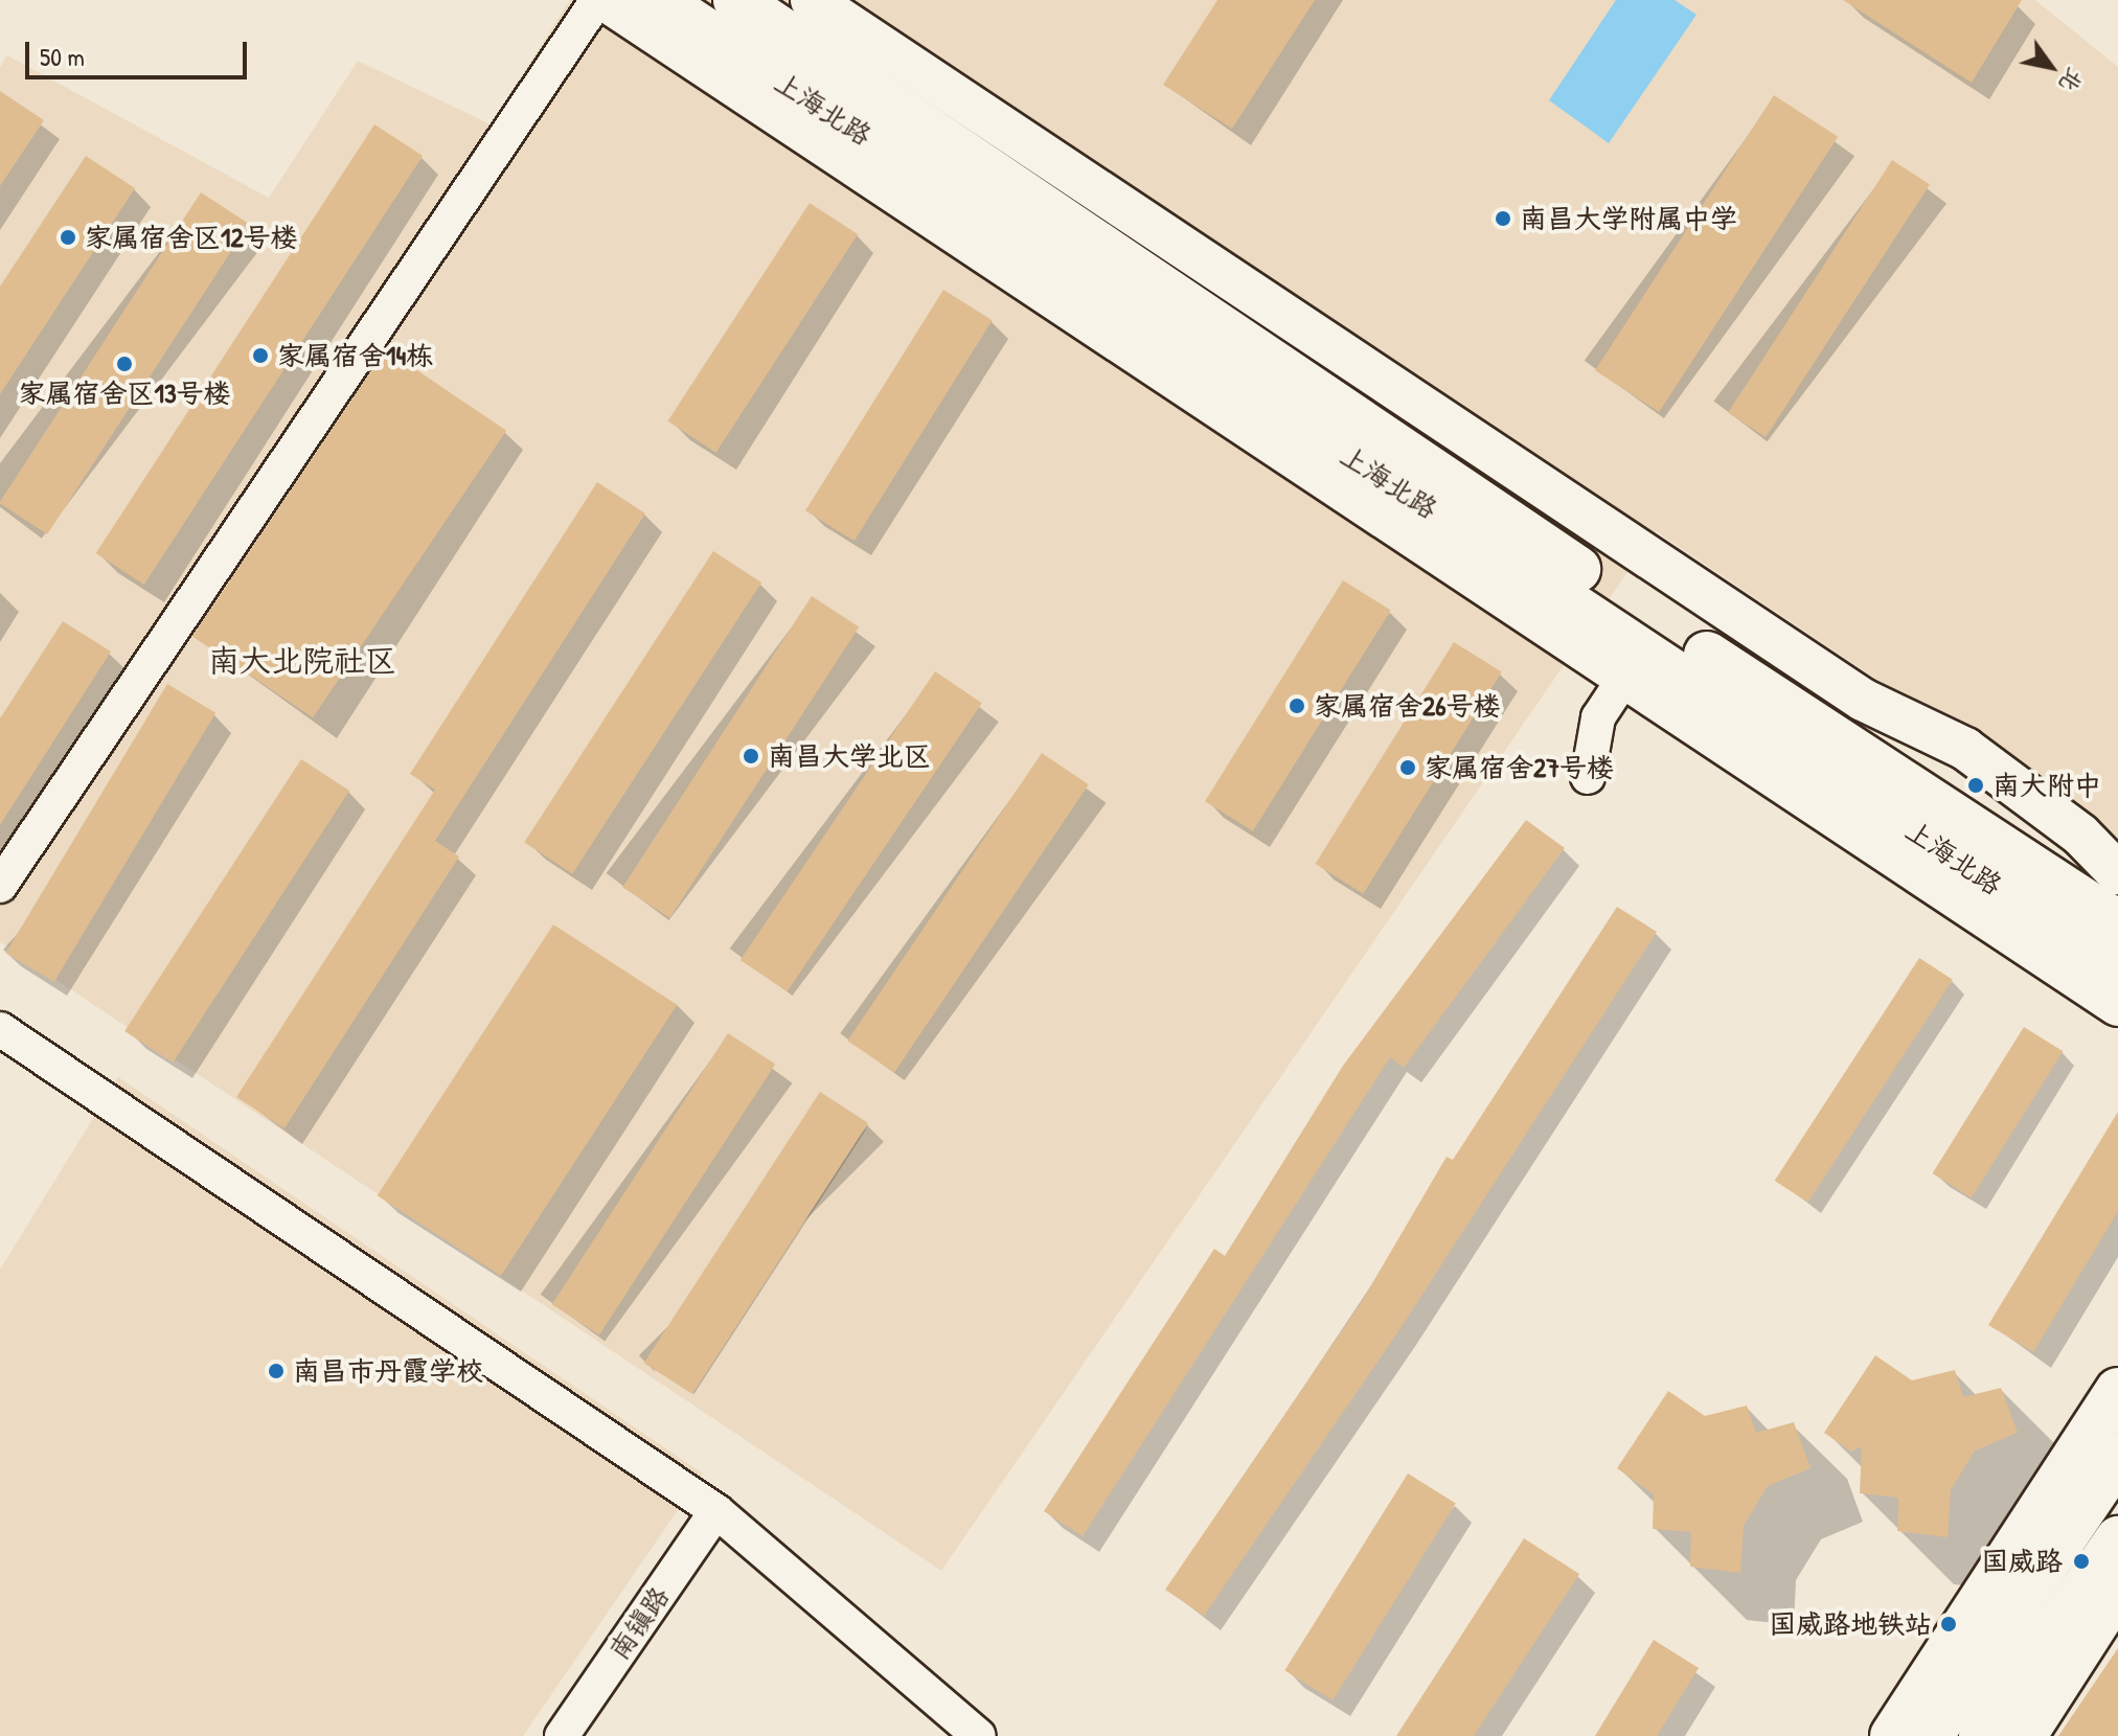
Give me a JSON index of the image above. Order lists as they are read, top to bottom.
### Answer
{
  "streets": {
    "main road": ["上海北路"],
    "street": ["南镇路"]
  },
  "districts": ["南大北院社区"],
  "places": [
    "南昌大学附属中学",
    "家属宿舍区12号楼",
    "家属宿舍14栋",
    "家属宿舍区13号楼",
    "家属宿舍26号楼",
    "南昌大学北区",
    "家属宿舍27号楼",
    "南大附中",
    "南昌市丹霞学校",
    "国威路",
    "国威路地铁站"
  ],
  "scale_bar": "50 m",
  "north": "bottom right"
}
